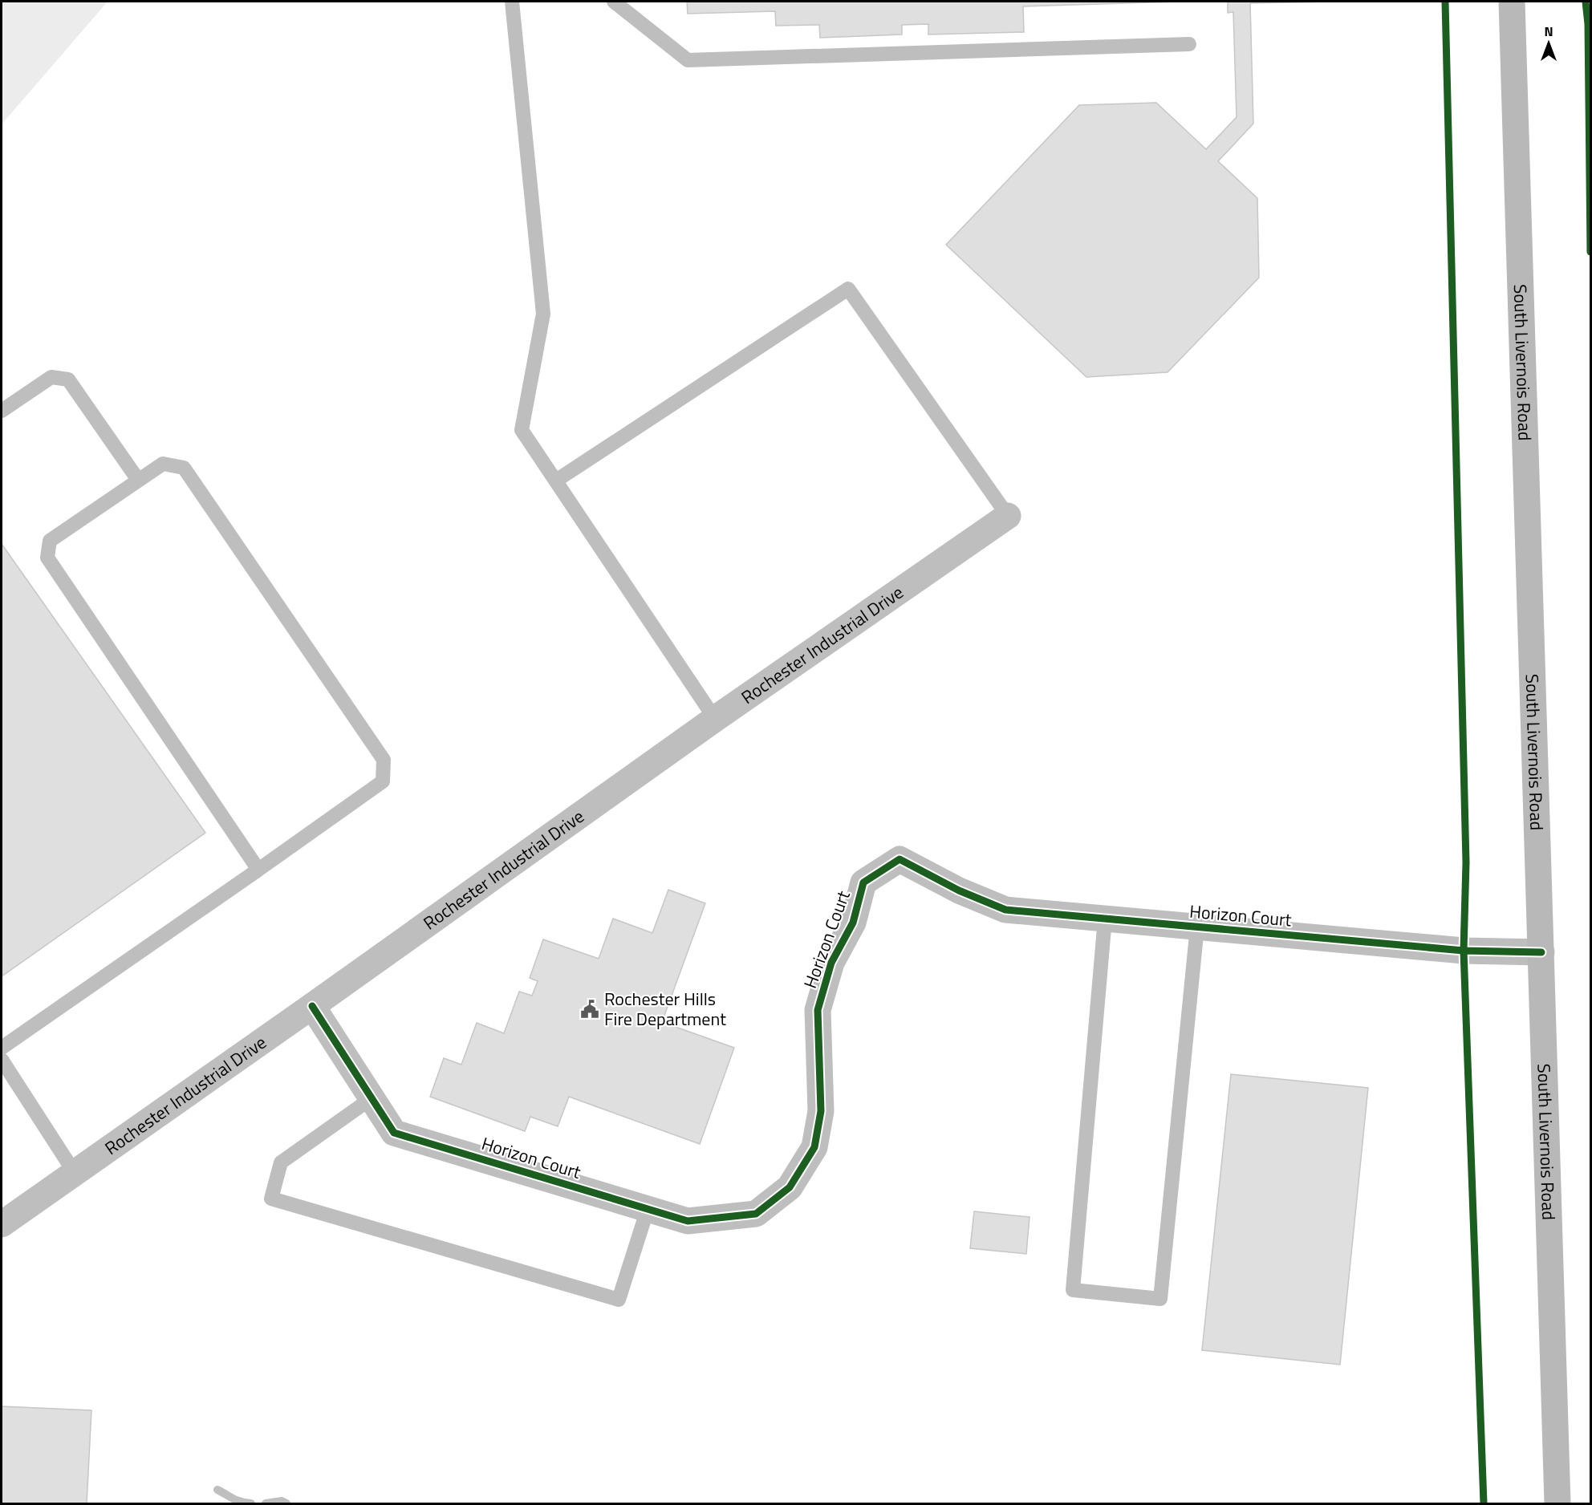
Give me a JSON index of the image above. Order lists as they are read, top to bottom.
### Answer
{
  "streets": {
    "main road": ["South Livernois Road"],
    "street": ["Rochester Industrial Drive", "Horizon Court"]
  },
  "crossings": [
    ["South Livernois Road", "Horizon Court"],
    ["Rochester Industrial Drive", "Horizon Court"]
  ],
  "places": {
    "public building": ["Rochester Hills Fire Department"]
  },
  "north": "top"
}
